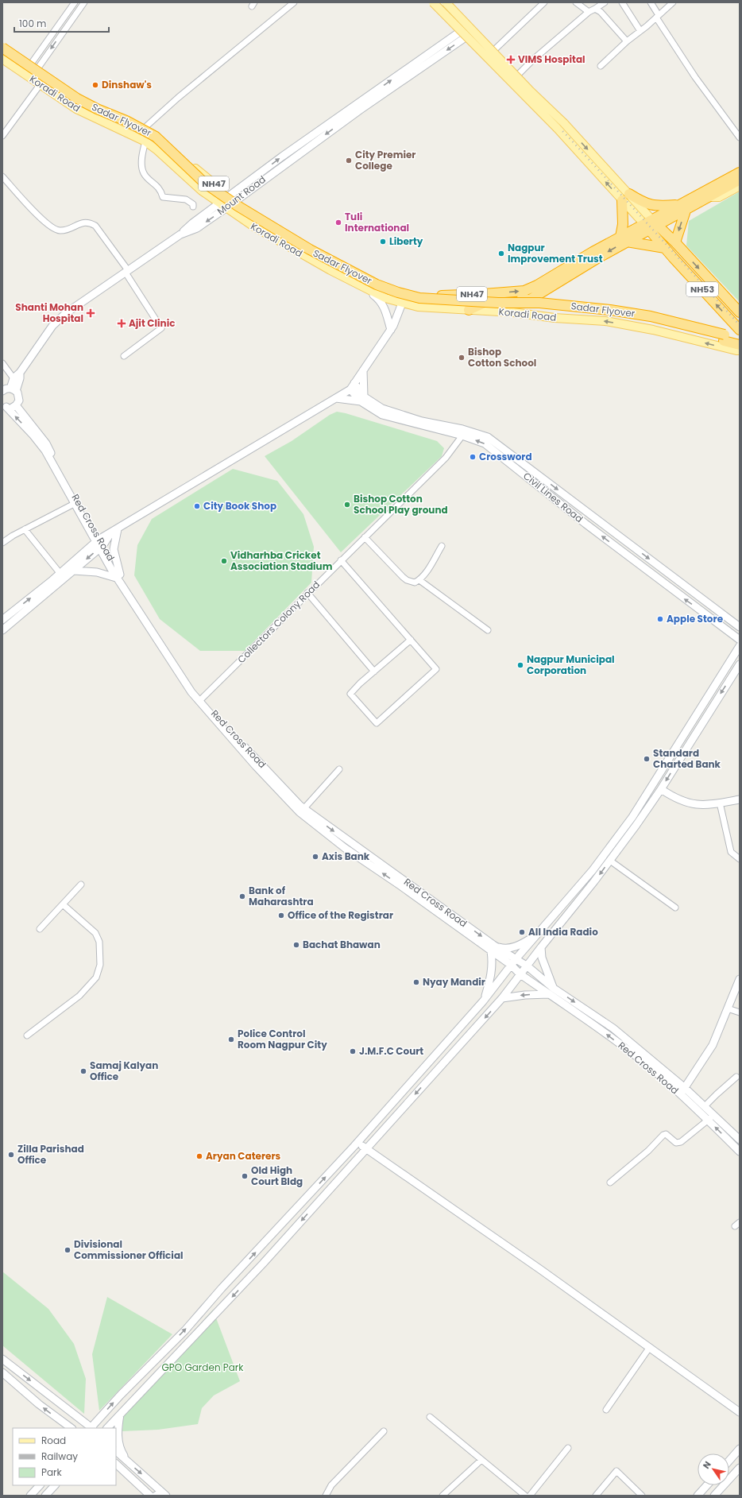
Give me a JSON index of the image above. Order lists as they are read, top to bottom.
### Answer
{
  "streets": {
    "highway": ["Sadar Flyover", "NH47", "NH53"],
    "main road": ["Koradi Road"],
    "street": [
      "Mount Road",
      "Civil Lines Road",
      "Red Cross Road",
      "Collectors Colony Road"
    ]
  },
  "crossings": [
    ["Koradi Road", "Mount Road"],
    ["NH47", "Mount Road"],
    ["NH47", "NH53"],
    ["Civil Lines Road", "Collectors Colony Road"],
    ["Red Cross Road", "Collectors Colony Road"]
  ],
  "parks": ["GPO Garden Park"],
  "places": {
    "health": ["VIMS Hospital", "Shanti Mohan Hospital", "Ajit Clinic"],
    "other": [
      "Dinshaw's",
      "City Premier College",
      "Tuli International",
      "Liberty",
      "Nagpur Improvement Trust",
      "Bishop Cotton School",
      "Crossword",
      "Bishop Cotton School Play ground",
      "City Book Shop",
      "Vidharhba Cricket Association Stadium",
      "Apple Store",
      "Nagpur Municipal Corporation",
      "Standard Charted Bank",
      "Axis Bank",
      "Bank of Maharashtra",
      "Office of the Registrar",
      "All India Radio",
      "Bachat Bhawan",
      "Nyay Mandir",
      "Police Control Room Nagpur City",
      "J.M.F.C Court",
      "Samaj Kalyan Office",
      "Zilla Parishad Office",
      "Aryan Caterers",
      "Old High Court Bldg",
      "Divisional Commissioner Official"
    ]
  },
  "legend": ["Road", "Railway", "Park"],
  "scale_bar": "100 m",
  "north": "top left"
}
